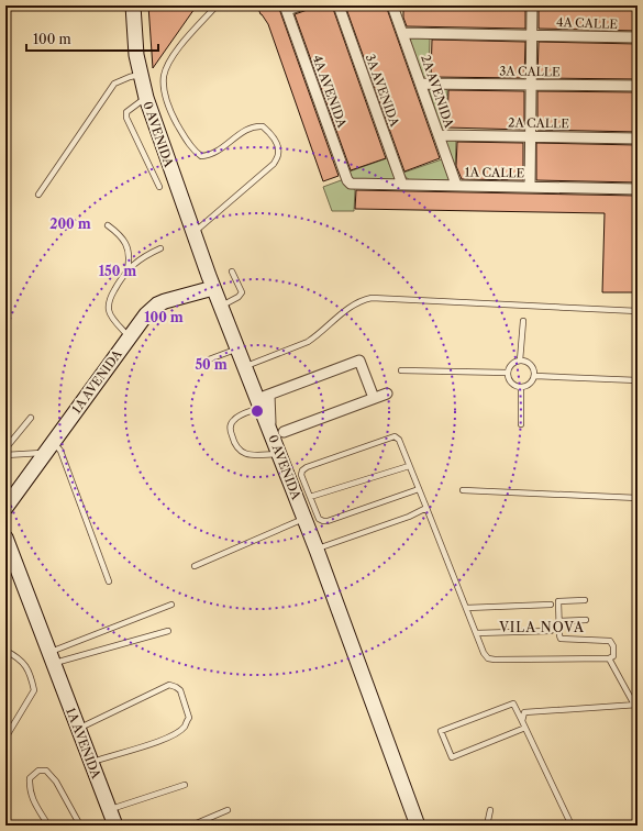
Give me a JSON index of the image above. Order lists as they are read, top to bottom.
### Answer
{
  "streets": {
    "street": [
      "4A CALLE",
      "3A CALLE",
      "3A AVENIDA",
      "4A AVENIDA",
      "2A AVENIDA",
      "2A CALLE",
      "0 AVENIDA",
      "1A CALLE",
      "1A AVENIDA"
    ]
  },
  "crossings": [
    ["4A CALLE", "2A AVENIDA"],
    ["3A CALLE", "2A AVENIDA"],
    ["3A AVENIDA", "1A CALLE"],
    ["4A AVENIDA", "1A CALLE"],
    ["2A AVENIDA", "2A CALLE"],
    ["2A AVENIDA", "1A CALLE"],
    ["0 AVENIDA", "1A AVENIDA"]
  ],
  "districts": ["VILA NOVA"],
  "scale_bar": "100 m",
  "rings": [
    "200 m",
    "150 m",
    "100 m",
    "50 m"
  ]
}
